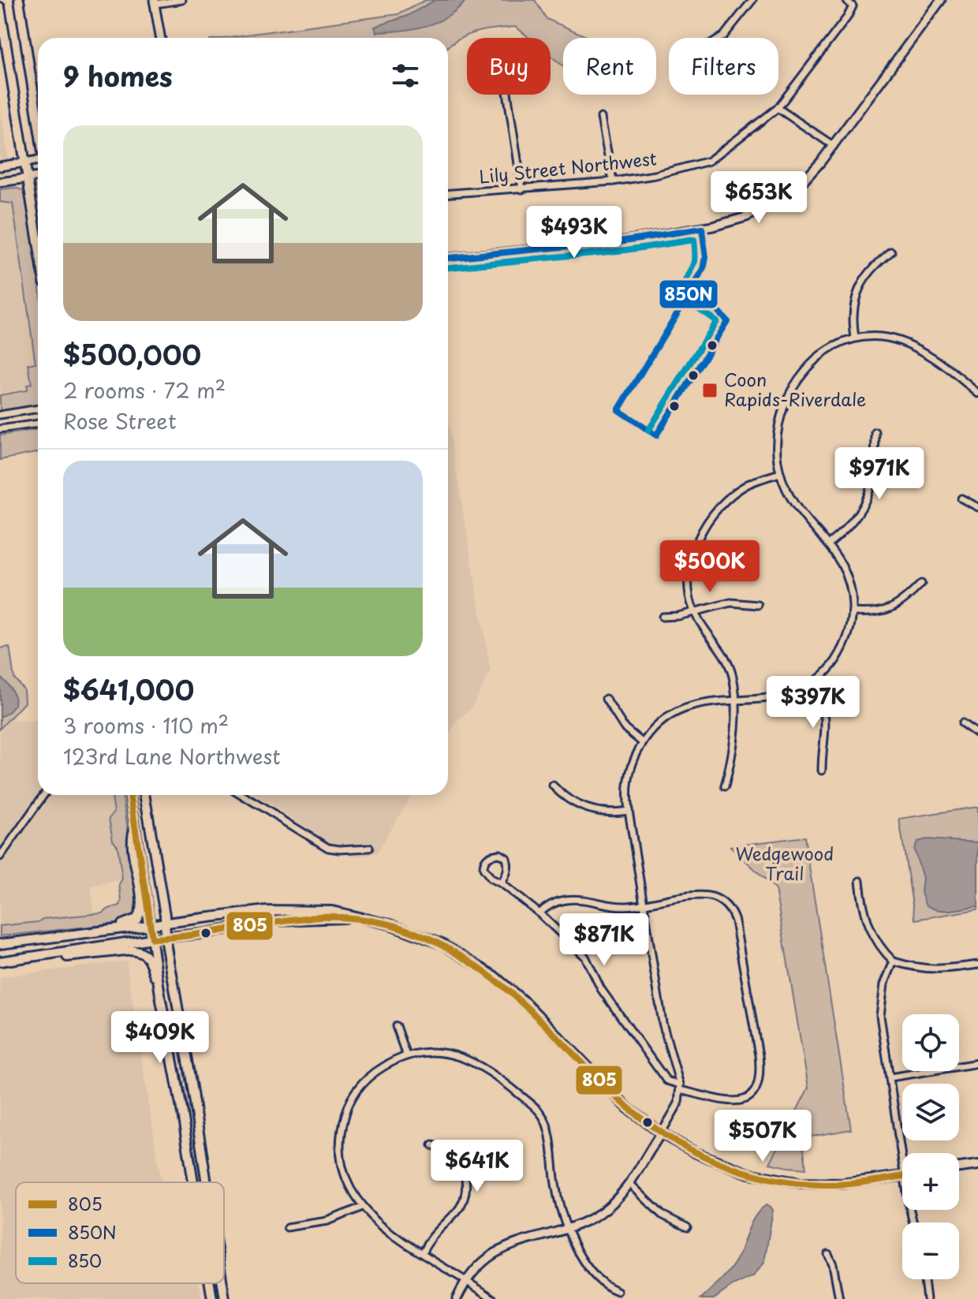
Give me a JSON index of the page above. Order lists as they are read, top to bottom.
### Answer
{
  "streets": {
    "street": ["Lily Street Northwest"]
  },
  "parks": ["Wedgewood Trail"],
  "places": {
    "transit": ["Coon Rapids-Riverdale"]
  },
  "lines": ["transit line 850N", "transit line 850", "transit line 805"],
  "legend": ["805", "850N", "850"],
  "page": {
    "chip": ["Buy", "Rent", "Filters"],
    "heading": "9 homes",
    "list": [
      {
        "name": "$500,000",
        "note": "2 rooms · 72 m² · Rose Street"
      },
      {
        "name": "$641,000",
        "note": "3 rooms · 110 m² · 123rd Lane Northwest"
      }
    ],
    "price": [
      "$653K",
      "$493K",
      "$971K",
      "$500K",
      "$397K",
      "$871K",
      "$409K",
      "$507K",
      "$641K"
    ],
    "map_buttons": ["+", "−"]
  }
}
